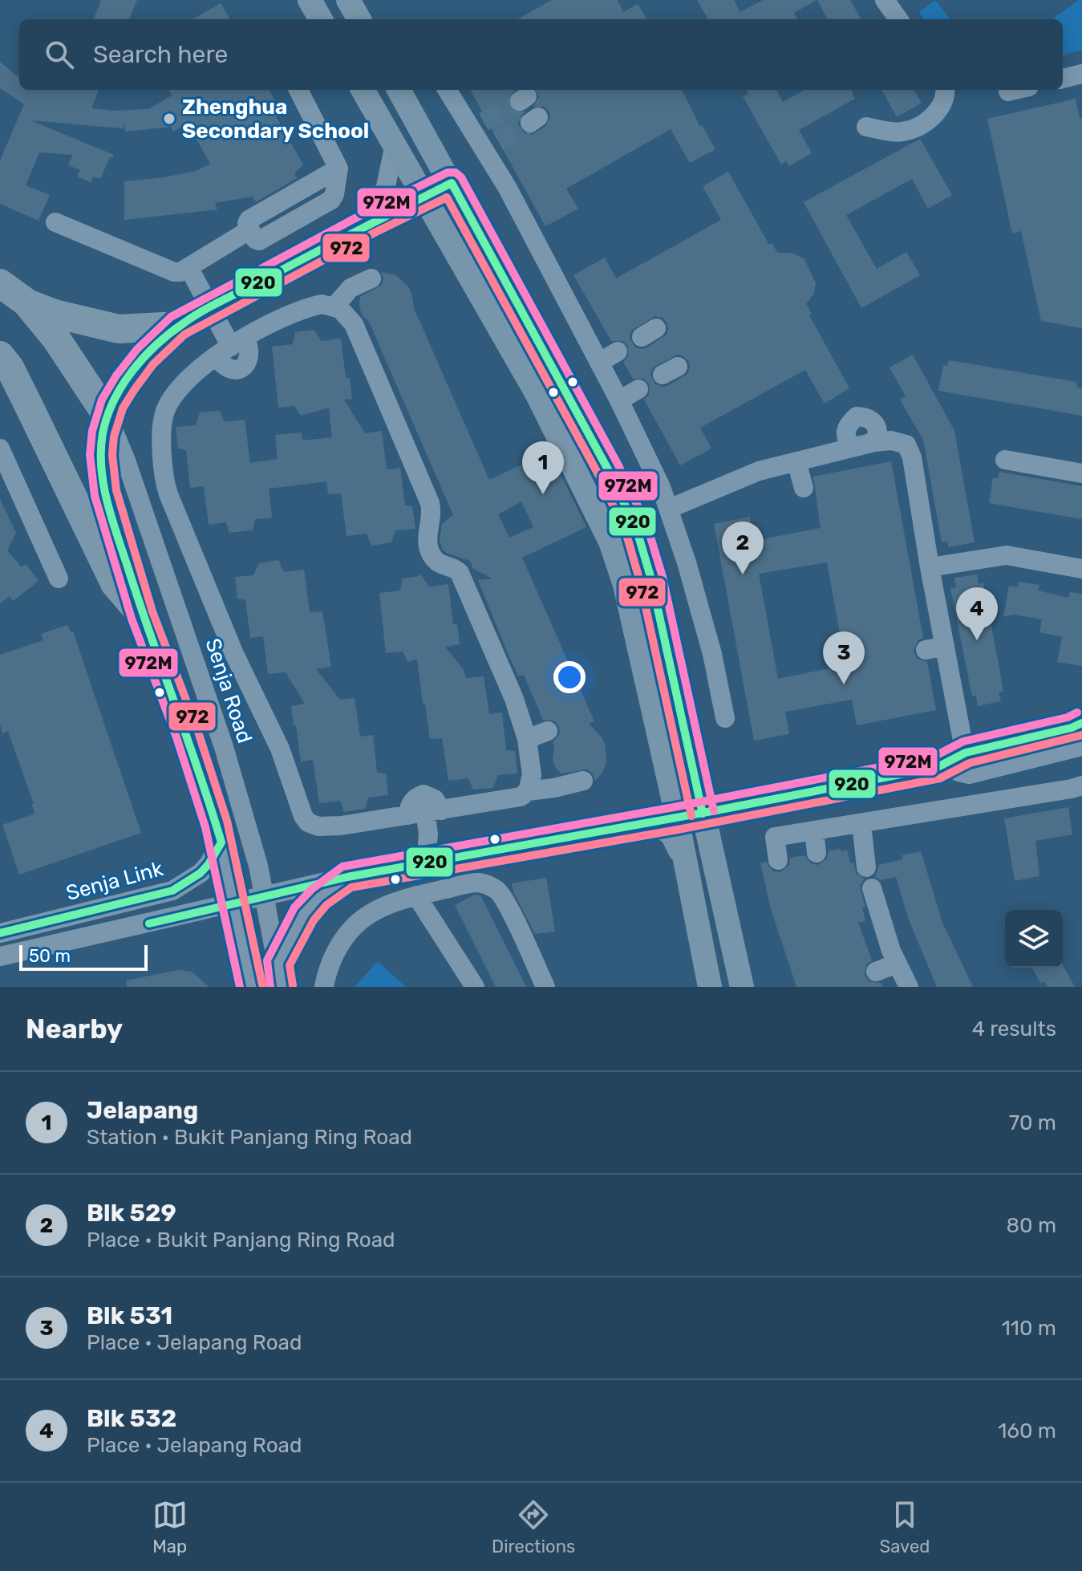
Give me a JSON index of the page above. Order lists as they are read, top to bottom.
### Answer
{
  "streets": {
    "street": ["Senja Road", "Senja Link"]
  },
  "places": ["Zhenghua Secondary School"],
  "lines": ["transit line 972M", "transit line 920", "transit line 972"],
  "scale_bar": "50 m",
  "page": {
    "search": "Search here",
    "pins": [
      "1",
      "2",
      "4",
      "3"
    ],
    "scale": "50 m",
    "heading": ["Nearby", "4 results"],
    "list": [
      {
        "mark": "1",
        "name": "Jelapang",
        "note": "Station · Bukit Panjang Ring Road",
        "value": "70 m"
      },
      {
        "mark": "2",
        "name": "Blk 529",
        "note": "Place · Bukit Panjang Ring Road",
        "value": "80 m"
      },
      {
        "mark": "3",
        "name": "Blk 531",
        "note": "Place · Jelapang Road",
        "value": "110 m"
      },
      {
        "mark": "4",
        "name": "Blk 532",
        "note": "Place · Jelapang Road",
        "value": "160 m"
      }
    ],
    "nav": ["Map", "Directions", "Saved"]
  }
}
